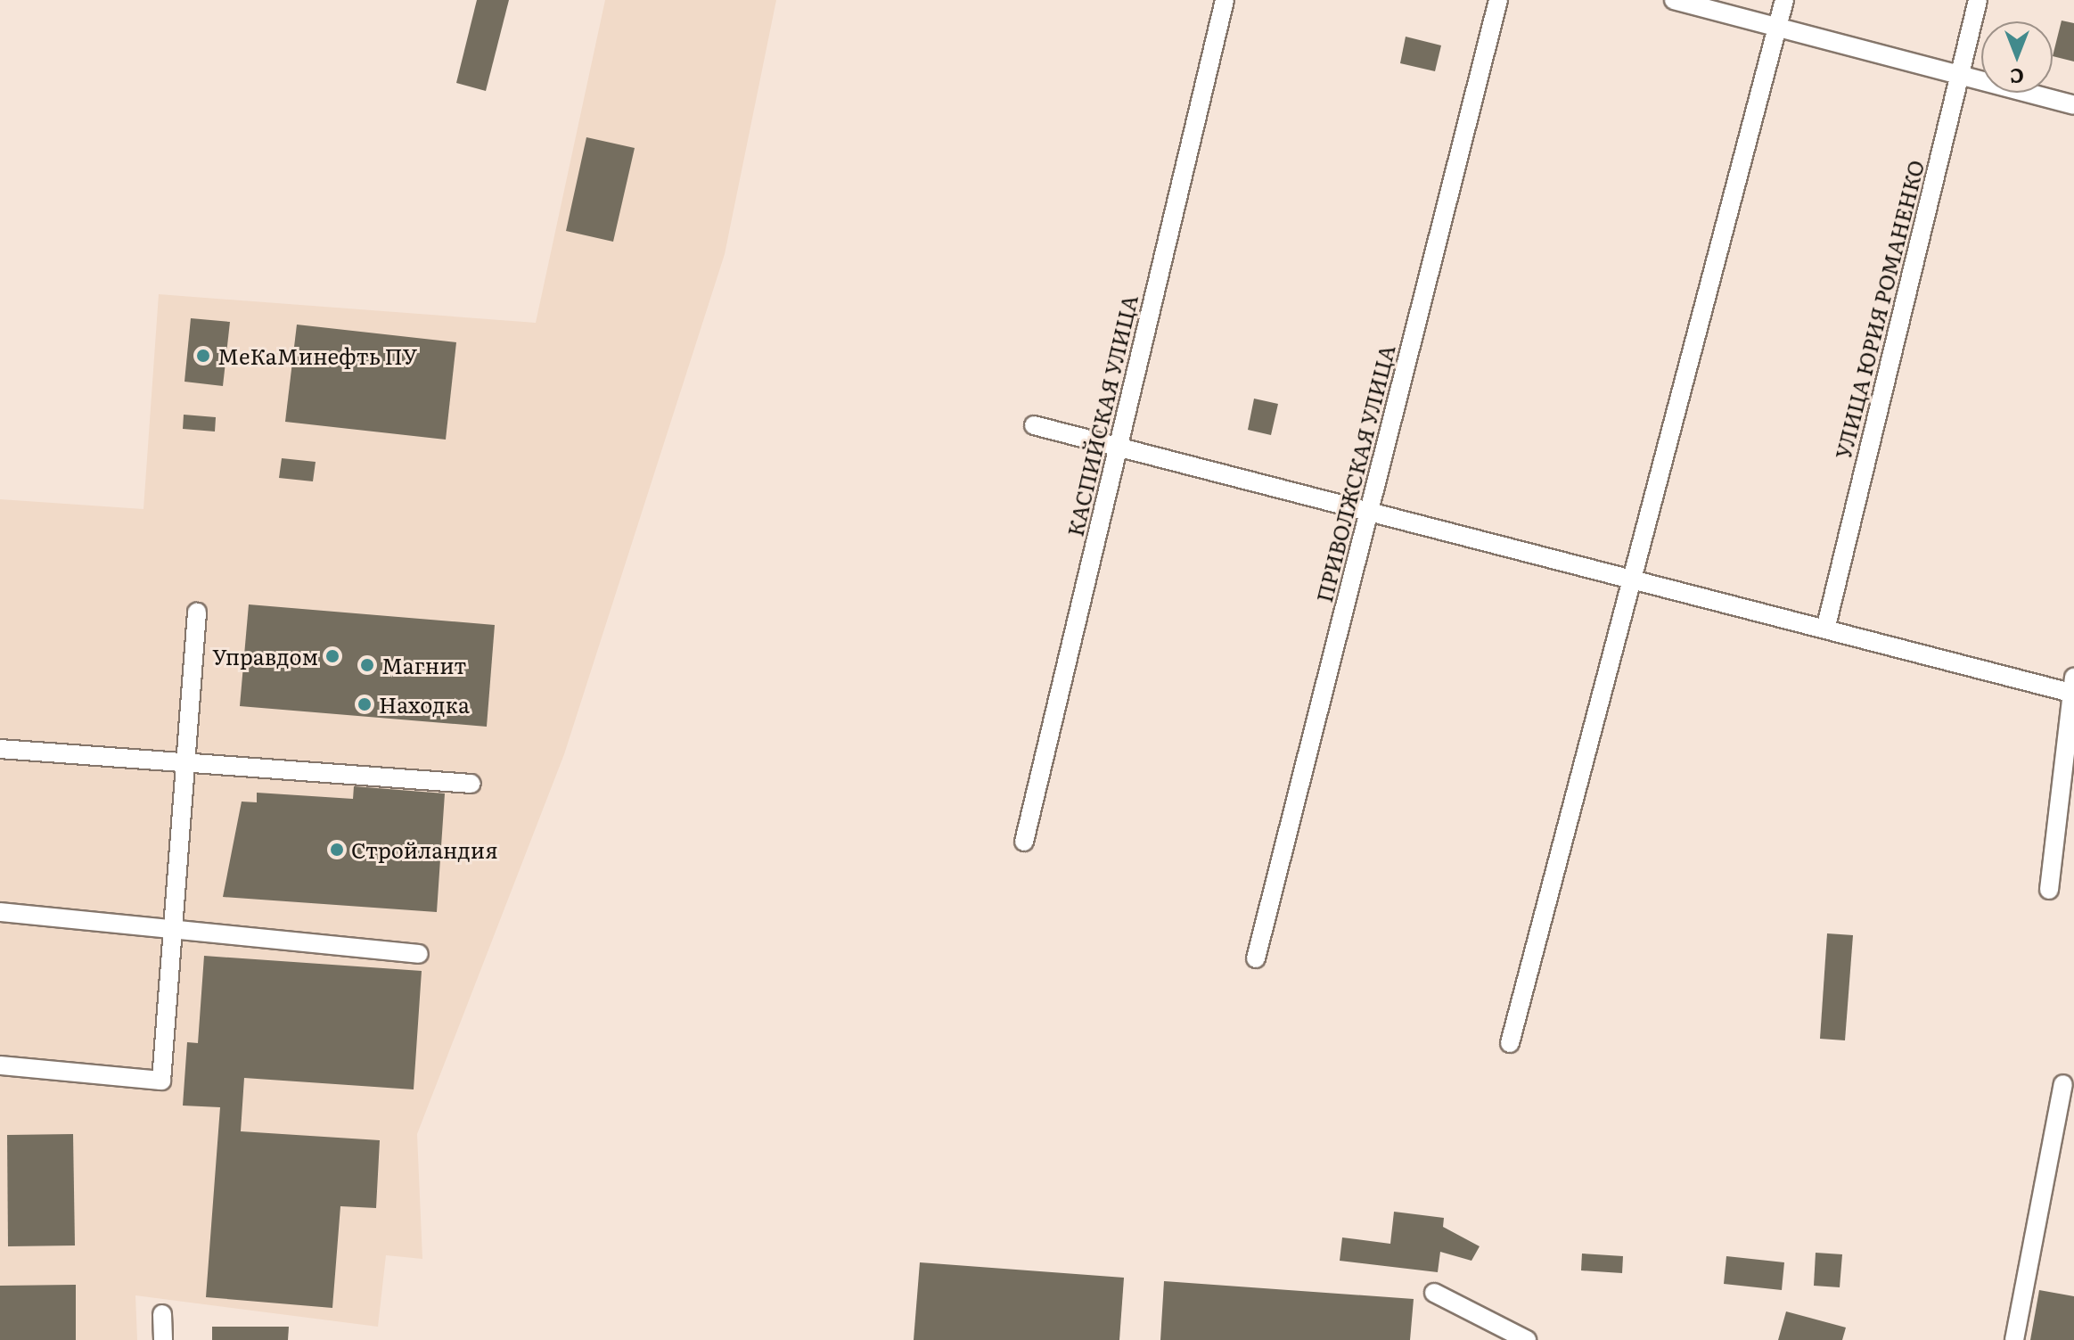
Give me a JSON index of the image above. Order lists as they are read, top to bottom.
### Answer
{
  "streets": {
    "street": ["УЛИЦА ЮРИЯ РОМАНЕНКО", "КАСПИЙСКАЯ УЛИЦА", "ПРИВОЛЖСКАЯ УЛИЦА"]
  },
  "places": [
    "МеКаМинефть ПУ",
    "Управдом",
    "Магнит",
    "Находка",
    "Стройландия"
  ],
  "north": "bottom"
}
